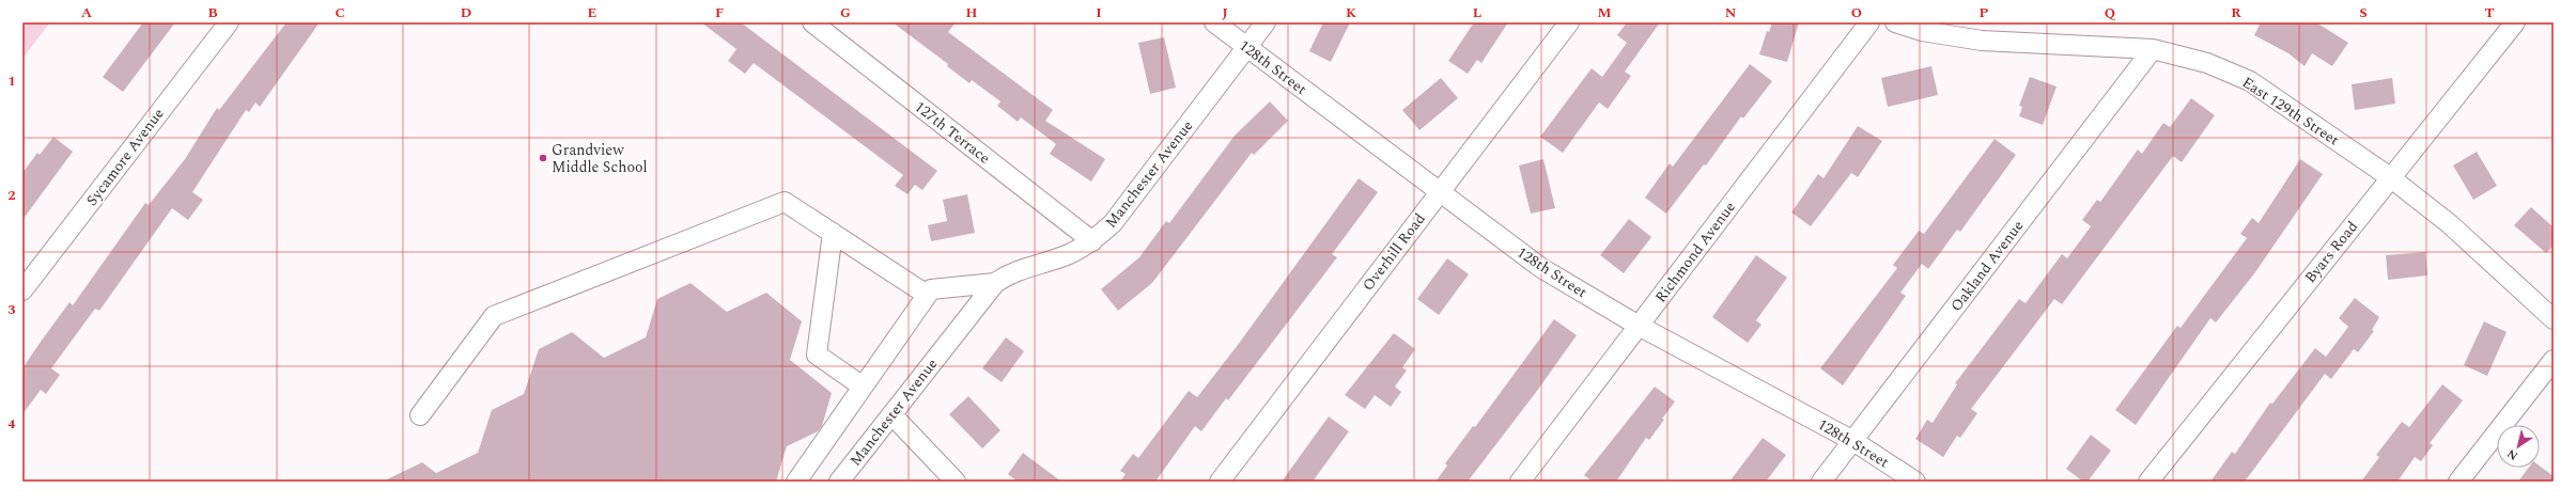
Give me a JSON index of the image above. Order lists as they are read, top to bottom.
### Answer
{
  "streets": {
    "street": [
      "128th Street",
      "East 129th Street",
      "127th Terrace",
      "Sycamore Avenue",
      "Manchester Avenue",
      "Overhill Road",
      "Richmond Avenue",
      "Byars Road",
      "Oakland Avenue"
    ]
  },
  "crossings": [
    ["128th Street", "Manchester Avenue"],
    ["128th Street", "Overhill Road"],
    ["128th Street", "Richmond Avenue"],
    ["128th Street", "Oakland Avenue"],
    ["East 129th Street", "Byars Road"],
    ["East 129th Street", "Oakland Avenue"],
    ["127th Terrace", "Manchester Avenue"]
  ],
  "places": ["Grandview Middle School"],
  "north": "bottom left",
  "grid": {
    "columns": [
      "A",
      "B",
      "C",
      "D",
      "E",
      "F",
      "G",
      "H",
      "I",
      "J",
      "K",
      "L",
      "M",
      "N",
      "O",
      "P",
      "Q",
      "R",
      "S",
      "T"
    ],
    "rows": [
      "1",
      "2",
      "3",
      "4"
    ]
  }
}
